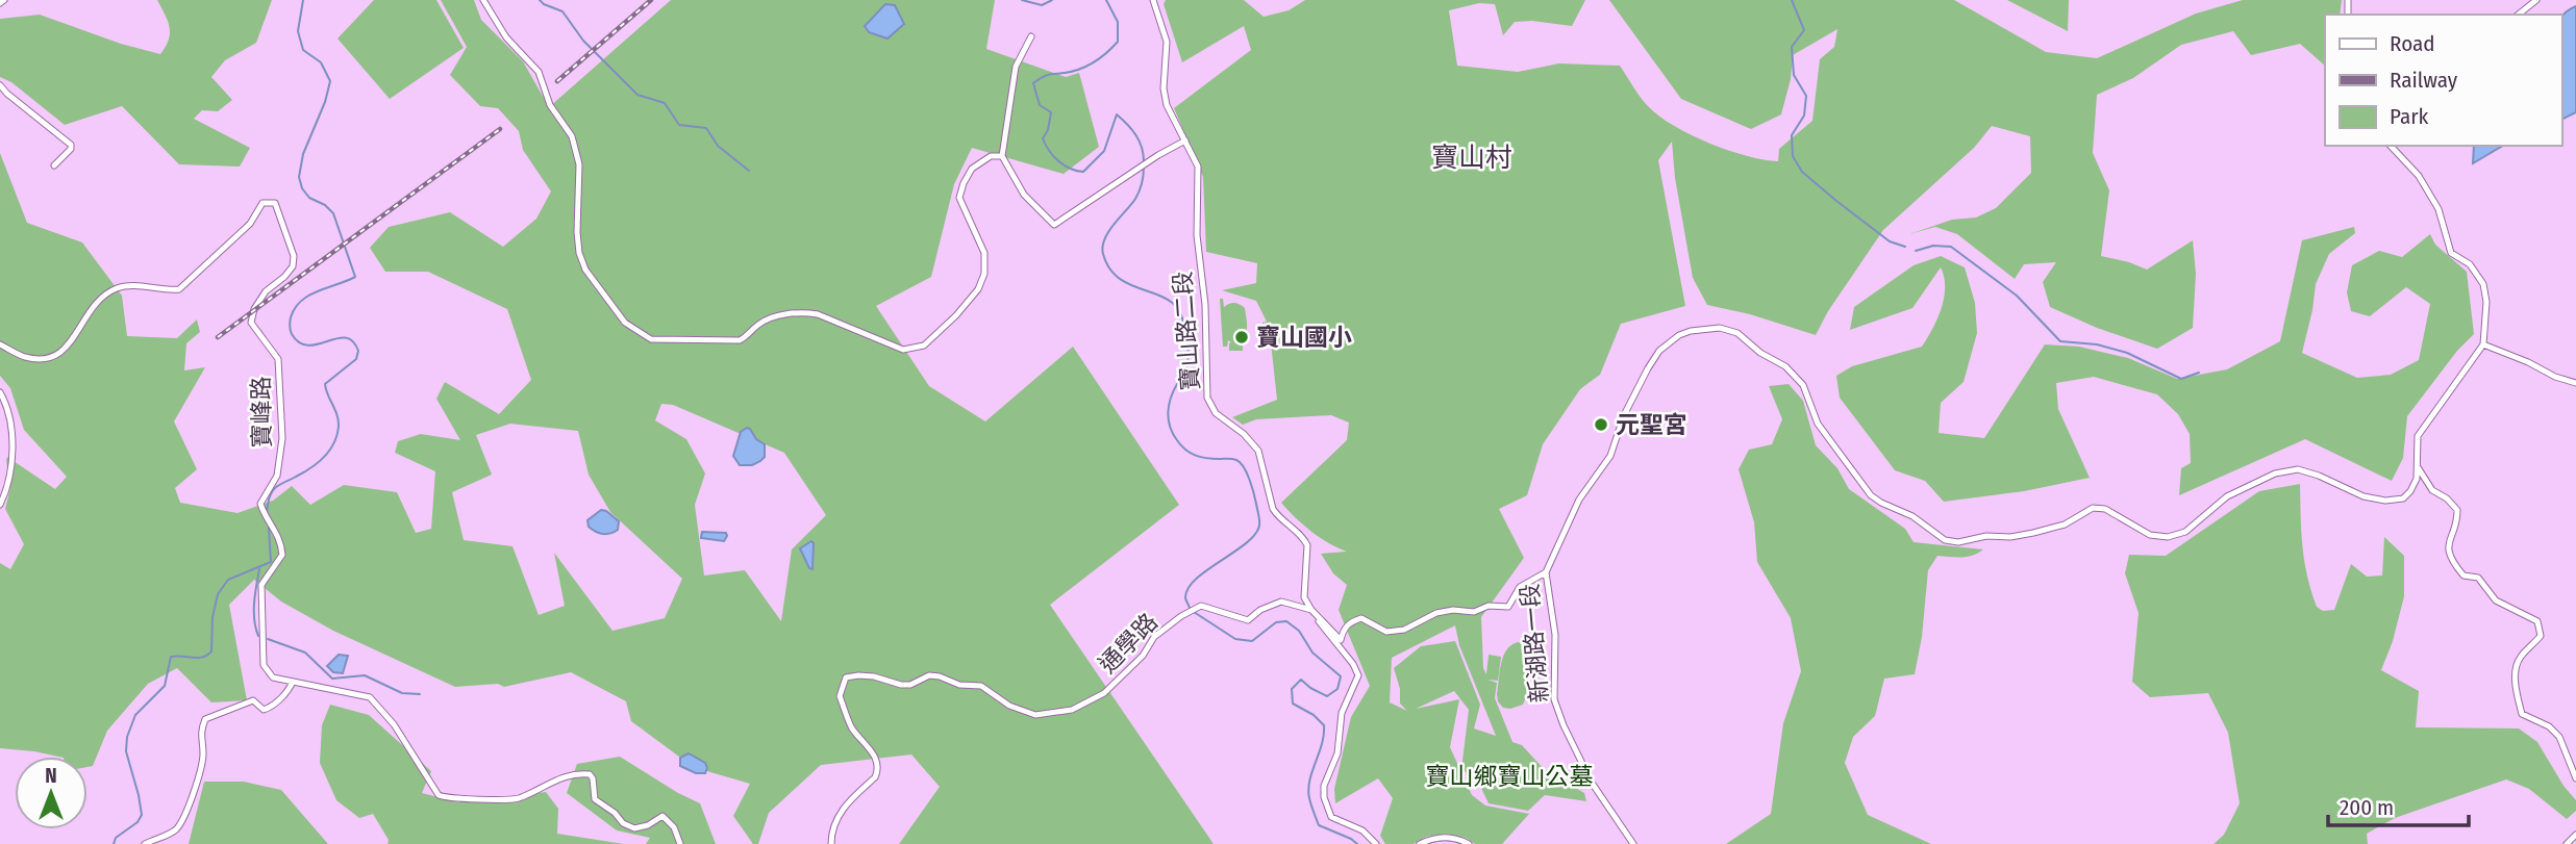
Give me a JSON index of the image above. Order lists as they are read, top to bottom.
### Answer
{
  "streets": {
    "street": [
      "寶山路二段",
      "寶峰路",
      "通學路",
      "新湖路一段"
    ]
  },
  "crossings": [
    ["寶山路二段", "通學路"]
  ],
  "districts": ["寶山村"],
  "parks": ["寶山鄉寶山公墓"],
  "places": ["寶山國小", "元聖宮"],
  "legend": ["Road", "Railway", "Park"],
  "scale_bar": "200 m",
  "north": "top"
}
